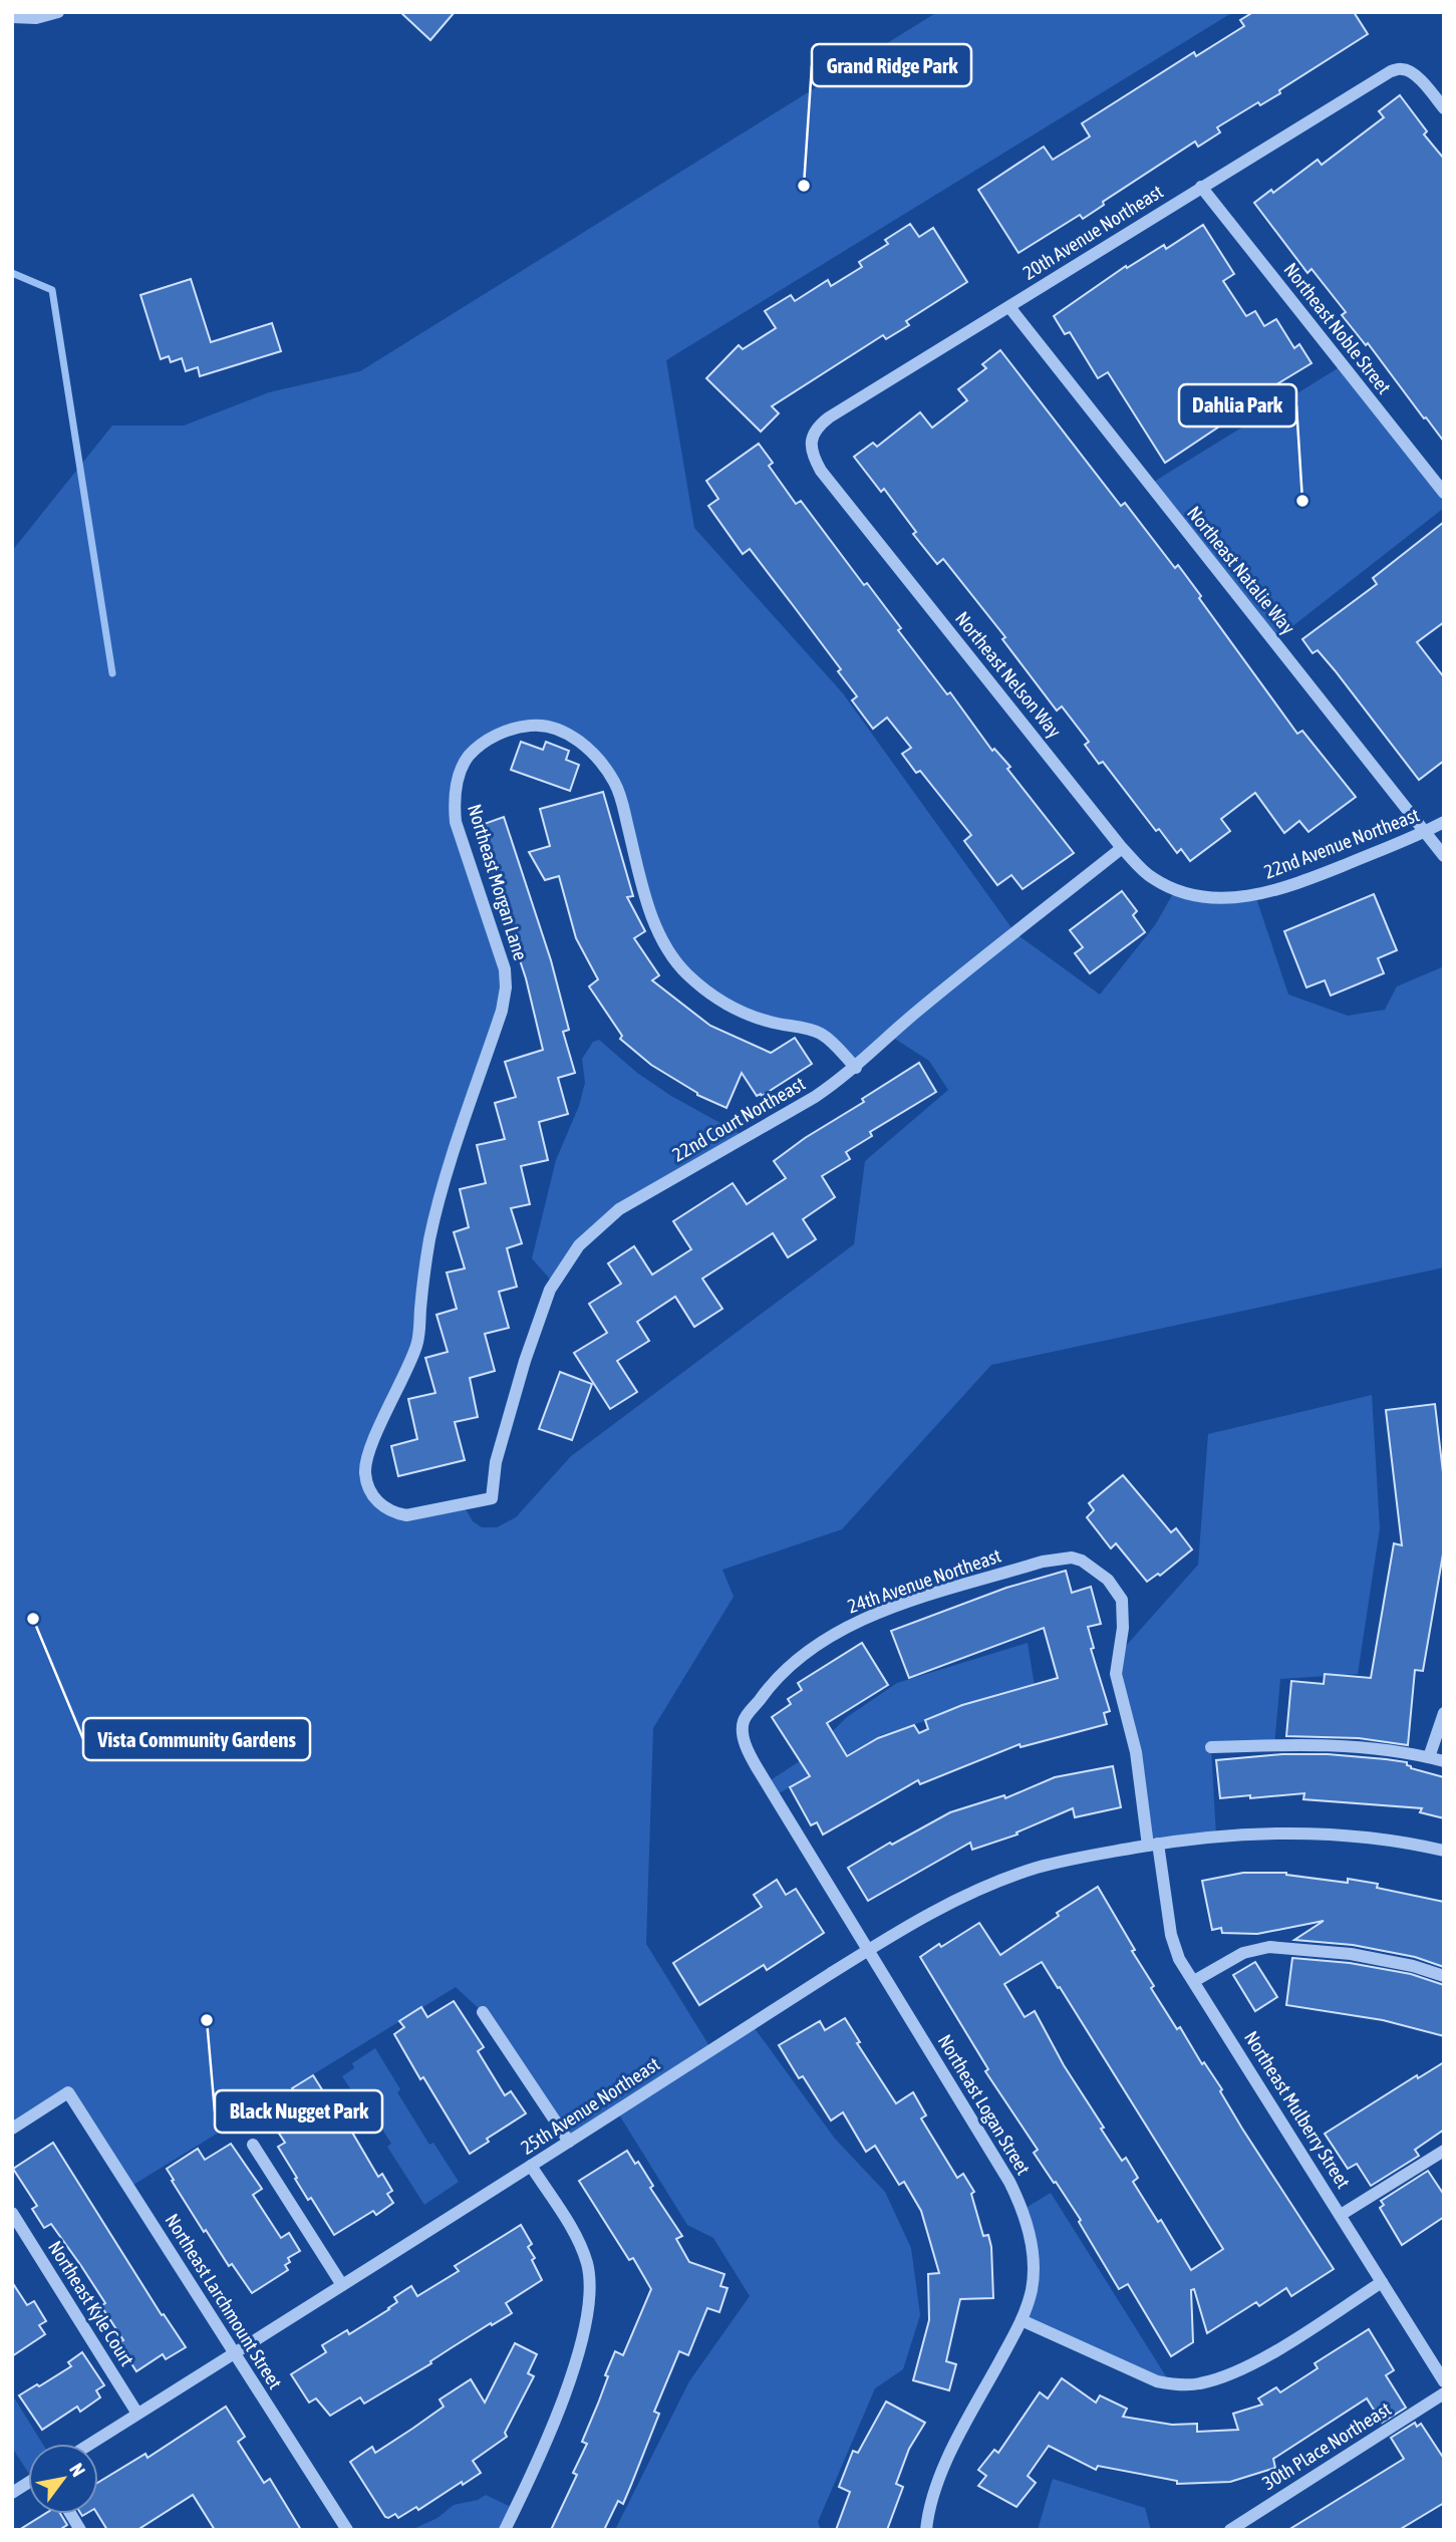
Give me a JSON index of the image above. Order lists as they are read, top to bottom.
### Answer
{
  "streets": {
    "street": [
      "20th Avenue Northeast",
      "Northeast Noble Street",
      "Northeast Natalie Way",
      "Northeast Nelson Way",
      "22nd Avenue Northeast",
      "Northeast Morgan Lane",
      "22nd Court Northeast",
      "24th Avenue Northeast",
      "Northeast Logan Street",
      "25th Avenue Northeast",
      "Northeast Mulberry Street",
      "Northeast Larchmount Street",
      "Northeast Kyle Court",
      "30th Place Northeast"
    ]
  },
  "crossings": [
    ["20th Avenue Northeast", "Northeast Noble Street"],
    ["20th Avenue Northeast", "Northeast Natalie Way"],
    ["20th Avenue Northeast", "Northeast Nelson Way"],
    ["Northeast Natalie Way", "22nd Avenue Northeast"],
    ["Northeast Nelson Way", "22nd Avenue Northeast"],
    ["Northeast Nelson Way", "22nd Court Northeast"],
    ["Northeast Morgan Lane", "22nd Court Northeast"],
    ["24th Avenue Northeast", "Northeast Logan Street"],
    ["24th Avenue Northeast", "Northeast Mulberry Street"],
    ["Northeast Logan Street", "25th Avenue Northeast"],
    ["25th Avenue Northeast", "Northeast Mulberry Street"],
    ["25th Avenue Northeast", "Northeast Larchmount Street"],
    ["25th Avenue Northeast", "Northeast Kyle Court"]
  ],
  "places": [
    "Grand Ridge Park",
    "Dahlia Park",
    "Vista Community Gardens",
    "Black Nugget Park"
  ],
  "north": "top right"
}
